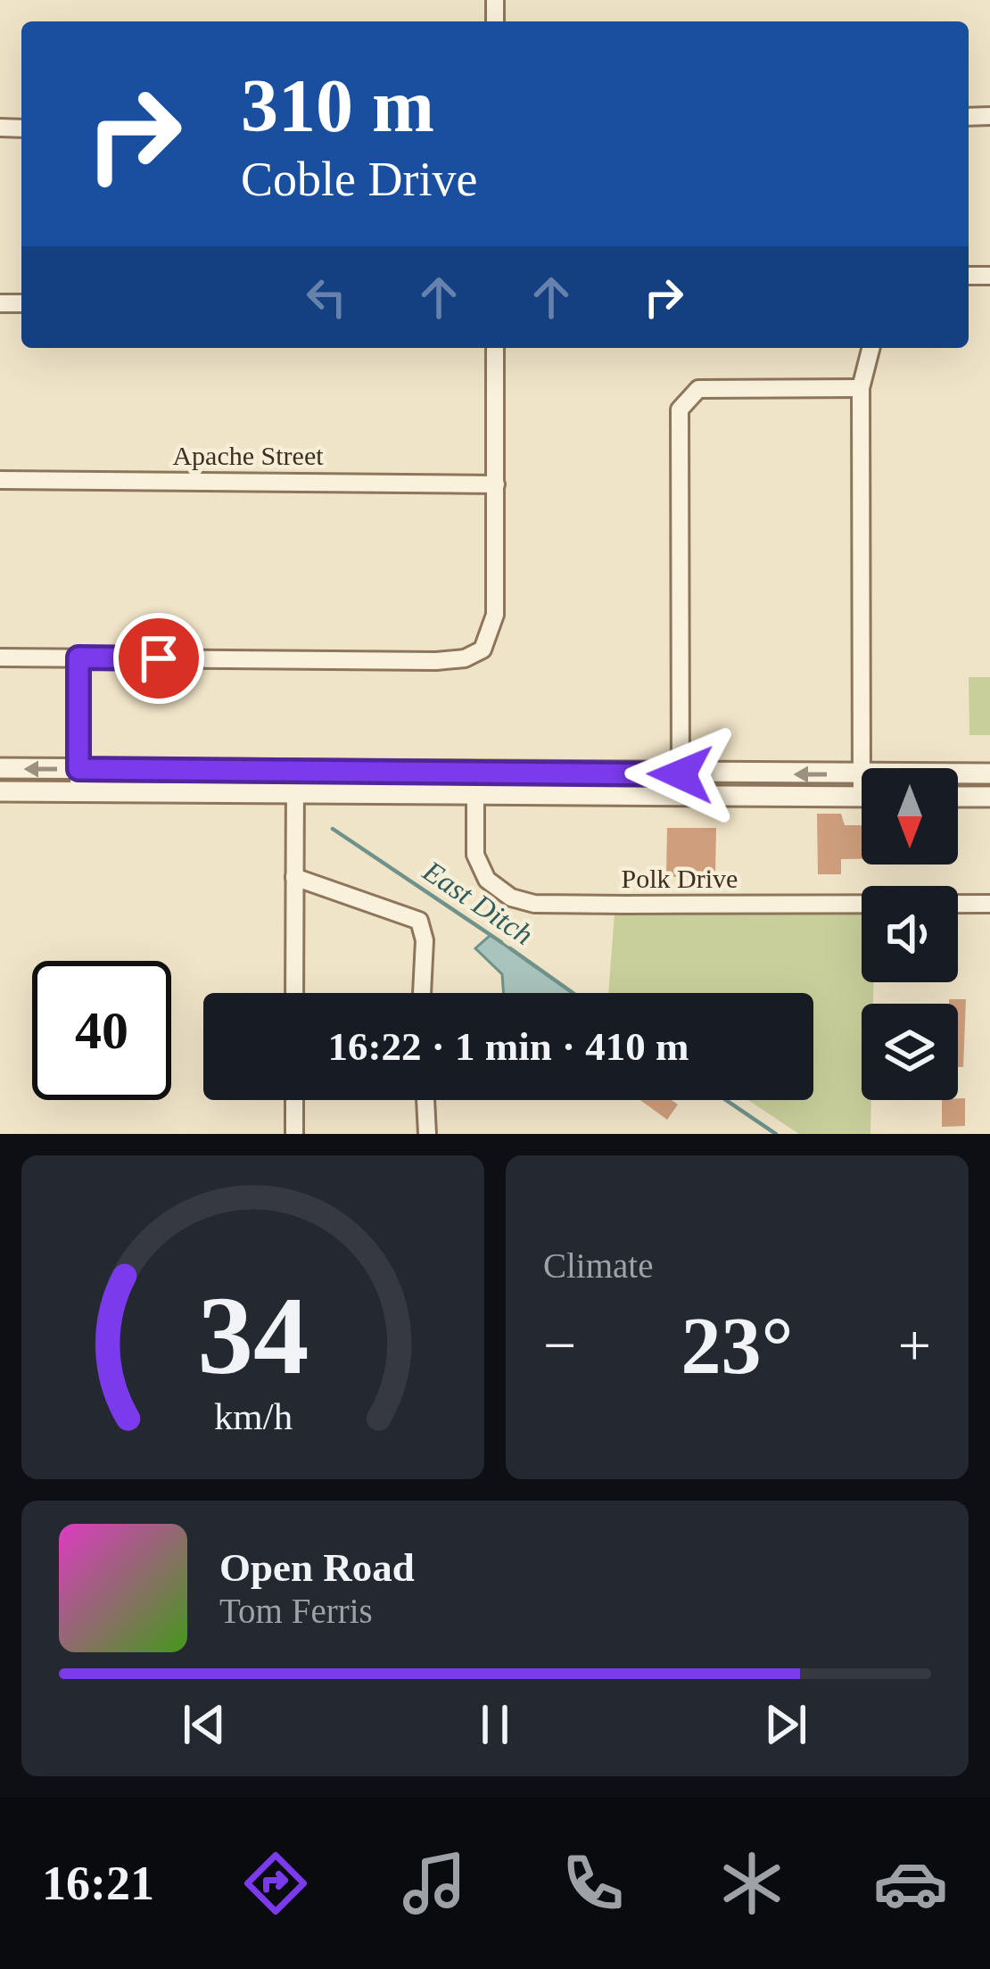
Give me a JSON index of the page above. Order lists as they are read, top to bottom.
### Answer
{
  "streets": {
    "street": ["Apache Street", "Polk Drive"]
  },
  "water": ["East Ditch"],
  "north": "bottom",
  "page": {
    "turn": ["310 m", "Coble Drive"],
    "limit": "40",
    "trip": "16:22 · 1 min · 410 m",
    "tile": "Climate",
    "heat": ["−", "23°", "+"],
    "song": ["Open Road", "Tom Ferris"],
    "tabs": "16:21",
    "gauge": ["34", "km/h"]
  }
}
